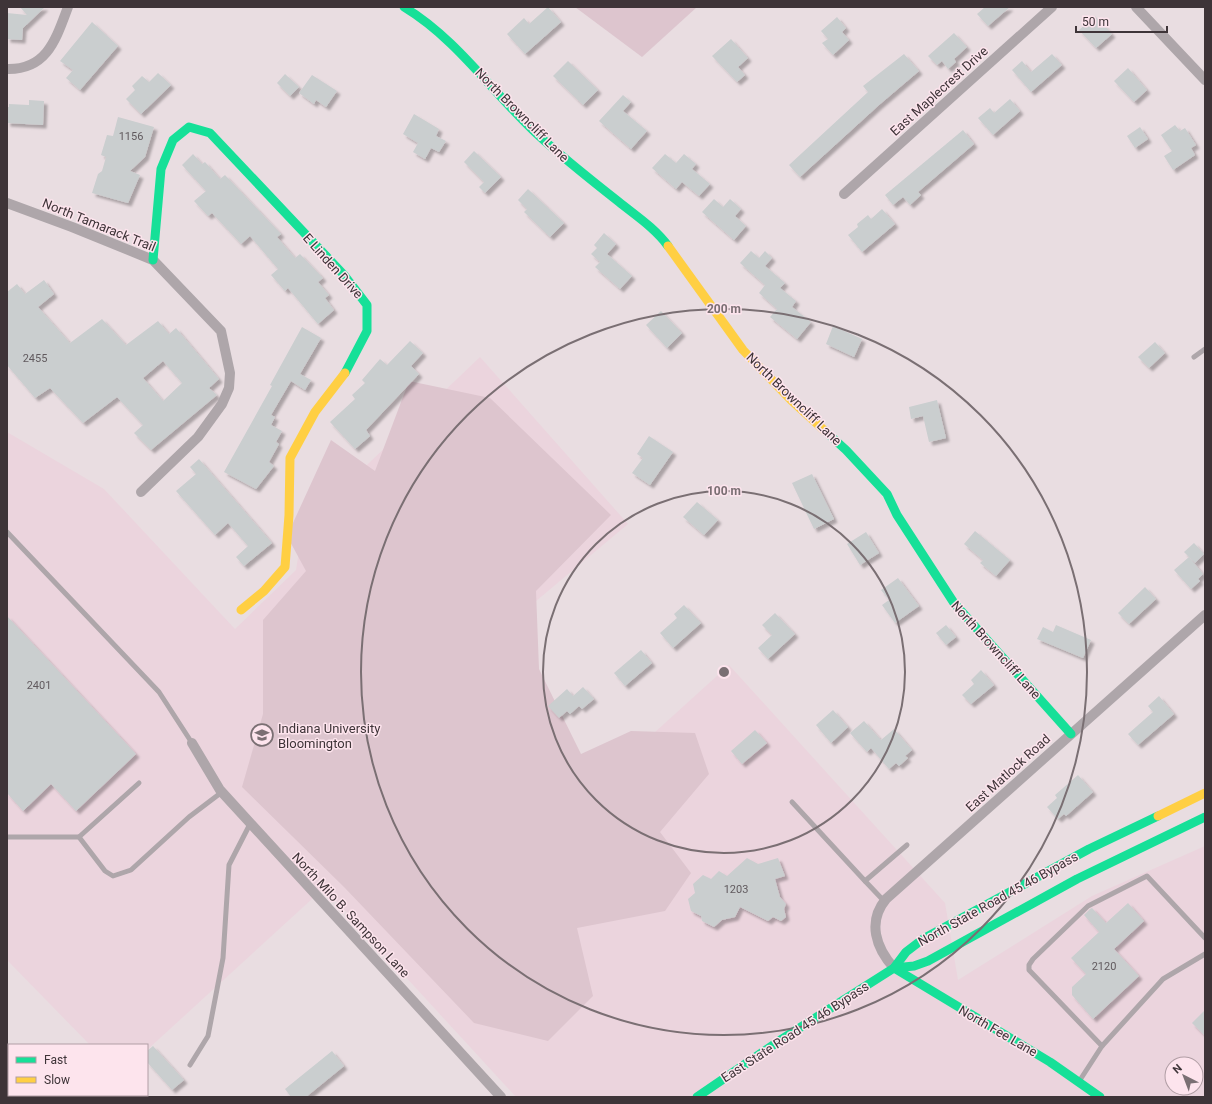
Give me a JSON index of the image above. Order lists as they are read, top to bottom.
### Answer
{
  "streets": {
    "main road": [
      "North Browncliff Lane",
      "E Linden Drive",
      "North State Road 45 46 Bypass",
      "North Fee Lane",
      "East State Road 45 46 Bypass"
    ],
    "street": [
      "East Maplecrest Drive",
      "North Tamarack Trail",
      "East Matlock Road",
      "North Milo B. Sampson Lane"
    ]
  },
  "crossings": [
    ["North Browncliff Lane", "East Matlock Road"],
    ["North Tamarack Trail", "E Linden Drive"],
    ["East Matlock Road", "North State Road 45 46 Bypass"],
    ["East Matlock Road", "North Fee Lane"],
    ["East Matlock Road", "East State Road 45 46 Bypass"],
    ["North State Road 45 46 Bypass", "North Fee Lane"],
    ["North State Road 45 46 Bypass", "East State Road 45 46 Bypass"],
    ["North Fee Lane", "East State Road 45 46 Bypass"]
  ],
  "places": {
    "school or university": ["Indiana University Bloomington"]
  },
  "house_numbers": [
    "1156",
    "2455",
    "2401",
    "1203",
    "2120"
  ],
  "legend": ["Fast", "Slow"],
  "scale_bar": "50 m",
  "north": "top left",
  "rings": ["200 m", "100 m"]
}
